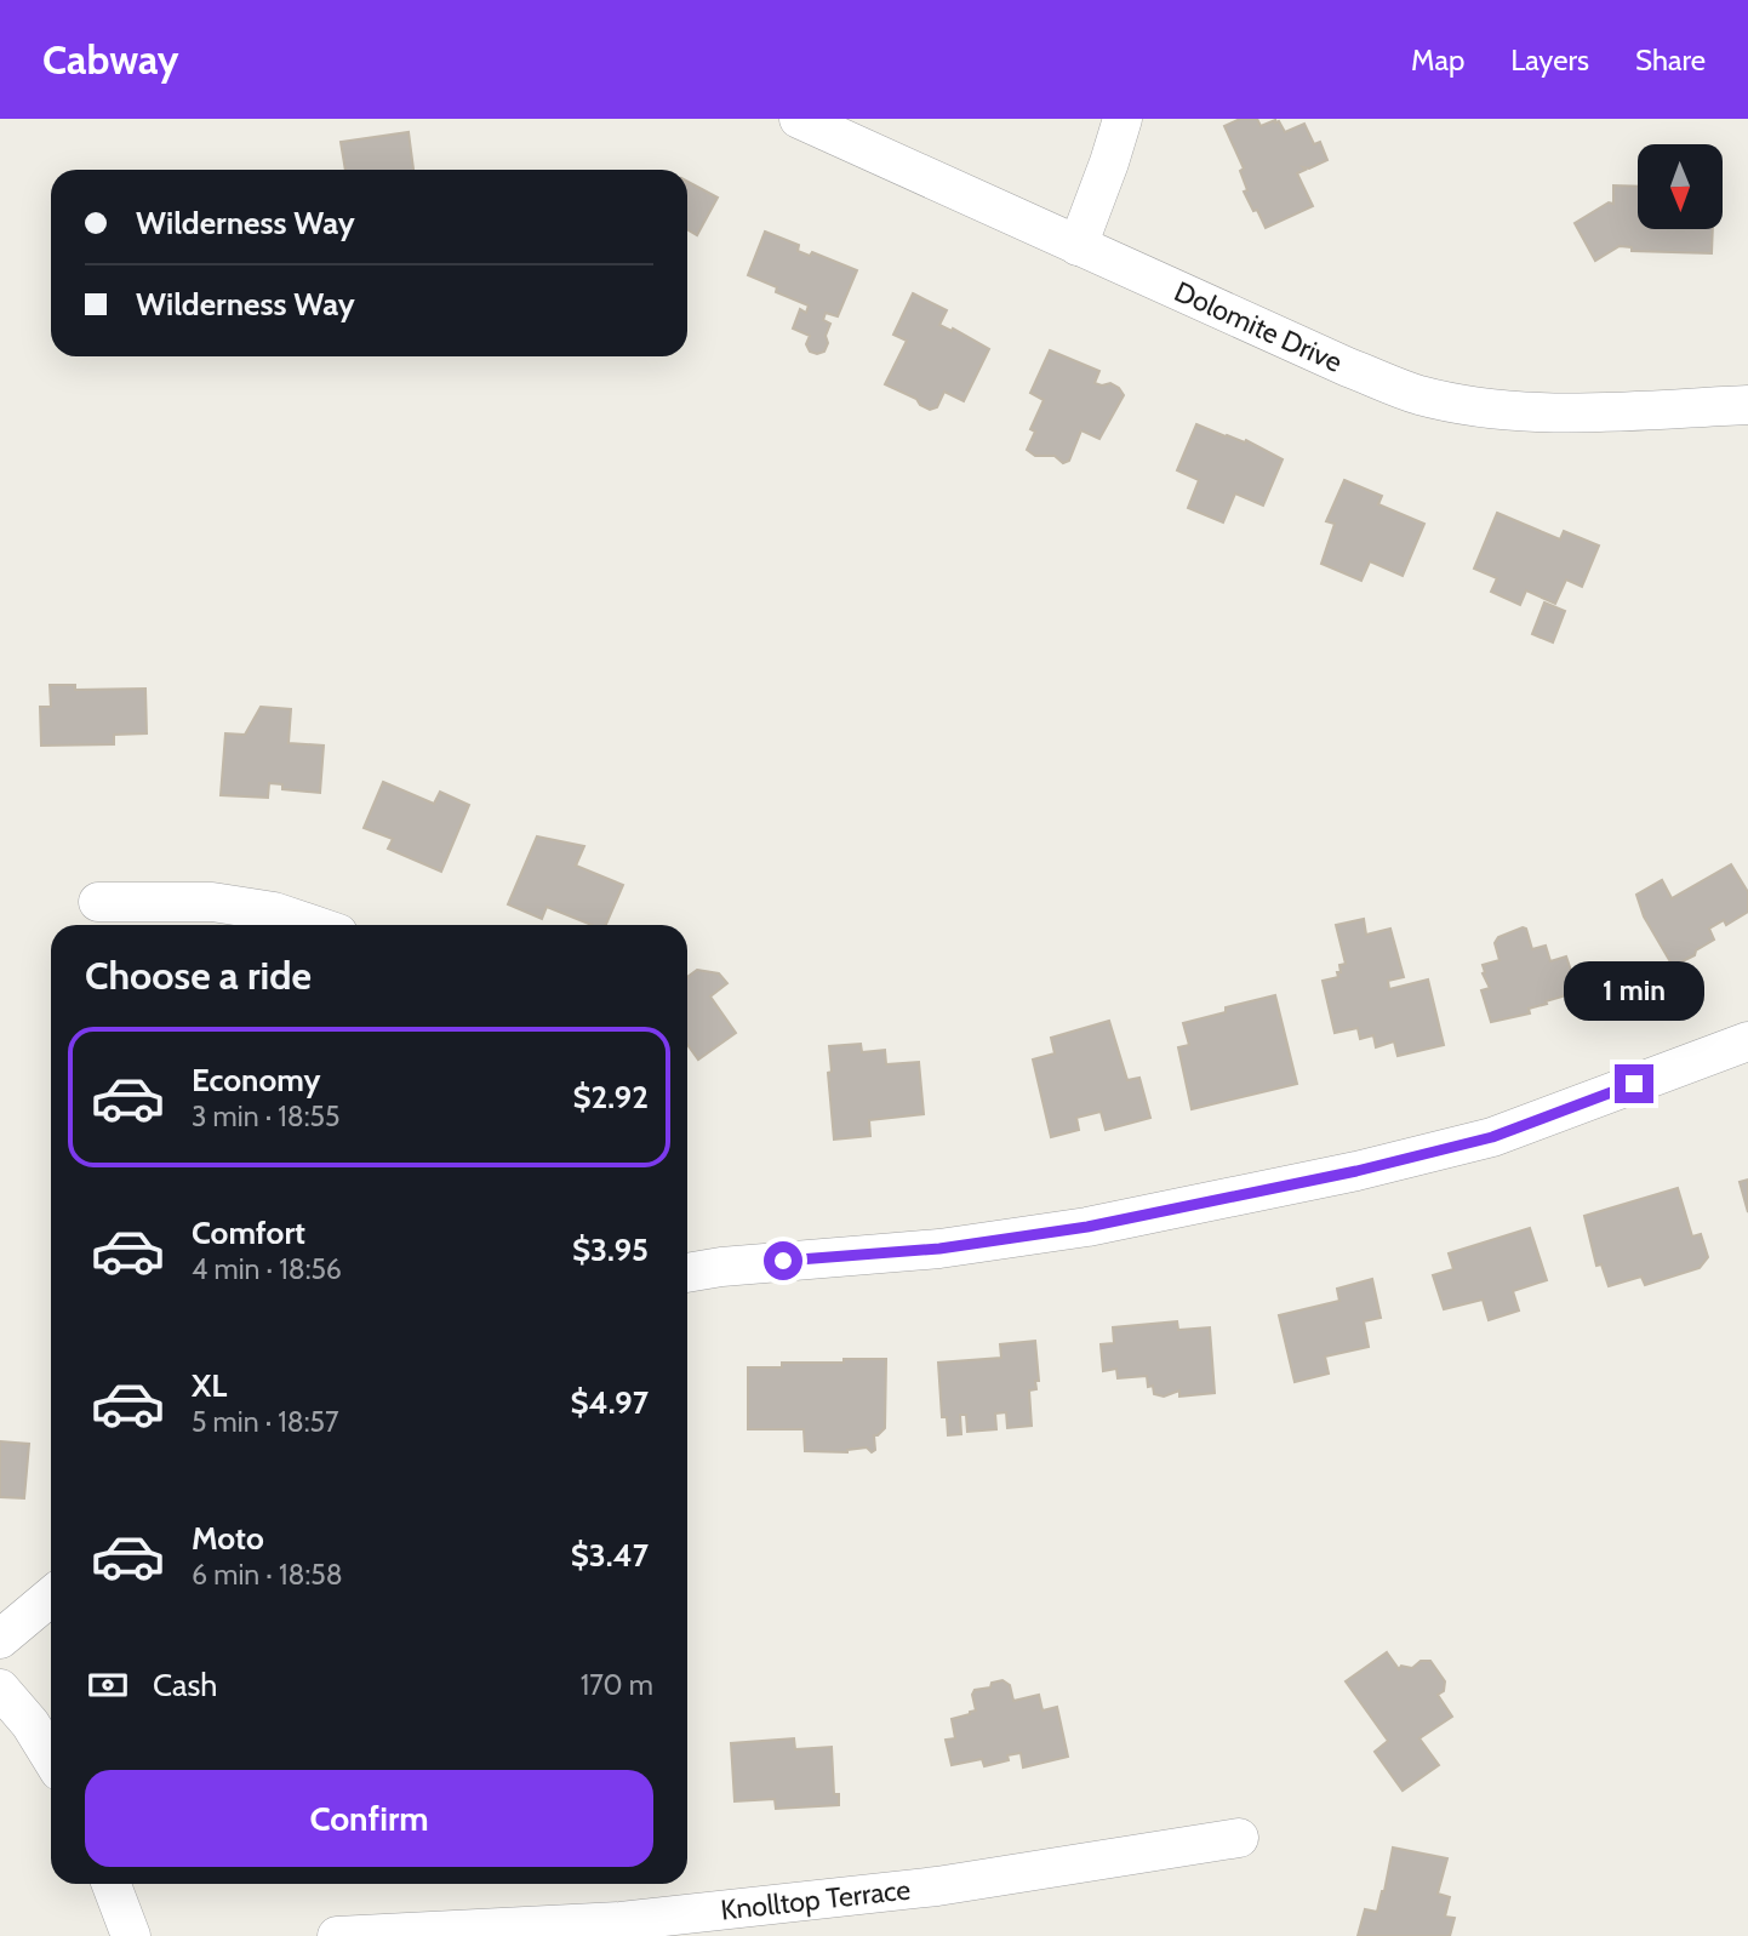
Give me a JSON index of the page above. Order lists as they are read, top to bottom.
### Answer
{
  "streets": {
    "street": ["Dolomite Drive", "Knolltop Terrace"]
  },
  "north": "bottom",
  "page": {
    "header": "Cabway",
    "nav": ["Map", "Layers", "Share"],
    "banner": ["Wilderness Way", "Wilderness Way"],
    "heading": "Choose a ride",
    "bubble": "1 min",
    "list": [
      {
        "name": "Economy",
        "note": "3 min · 18:55",
        "value": "$2.92"
      },
      {
        "name": "Comfort",
        "note": "4 min · 18:56",
        "value": "$3.95"
      },
      {
        "name": "XL",
        "note": "5 min · 18:57",
        "value": "$4.97"
      },
      {
        "name": "Moto",
        "note": "6 min · 18:58",
        "value": "$3.47"
      }
    ],
    "pay": ["Cash", "170 m"],
    "buttons": "Confirm"
  }
}
